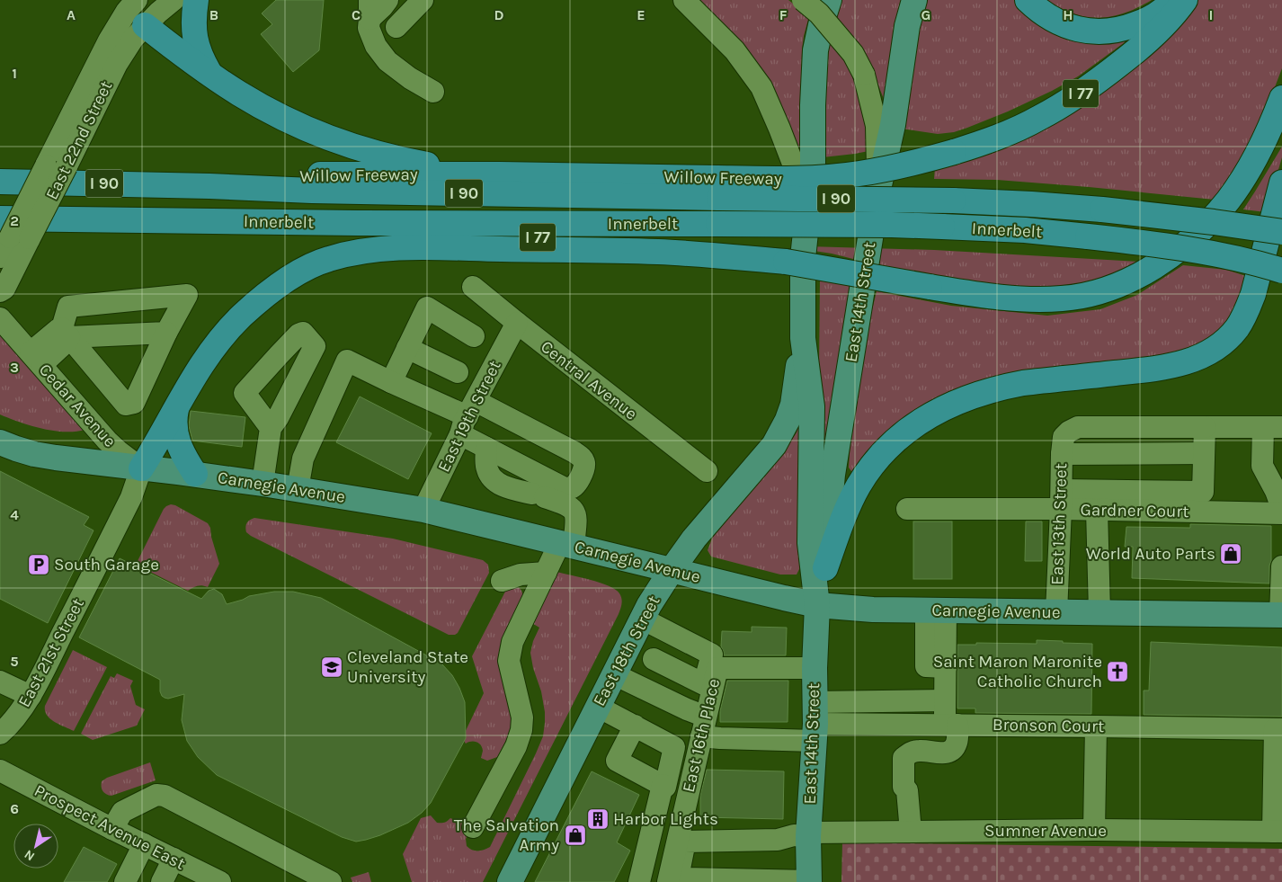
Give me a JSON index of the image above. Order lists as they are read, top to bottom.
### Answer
{
  "streets": {
    "highway": [
      "I 77",
      "Willow Freeway",
      "I 90",
      "Innerbelt"
    ],
    "main road": ["East 14th Street", "Carnegie Avenue", "East 18th Street"],
    "street": [
      "East 22nd Street",
      "Central Avenue",
      "Cedar Avenue",
      "East 19th Street",
      "Gardner Court",
      "East 13th Street",
      "East 21st Street",
      "Bronson Court",
      "East 16th Place",
      "Prospect Avenue East",
      "Sumner Avenue"
    ]
  },
  "crossings": [
    ["I 77", "Innerbelt"],
    ["East 22nd Street", "Innerbelt"],
    ["Willow Freeway", "Innerbelt"],
    ["East 14th Street", "Carnegie Avenue"],
    ["East 14th Street", "East 18th Street"],
    ["East 14th Street", "Bronson Court"],
    ["East 14th Street", "East 16th Place"],
    ["East 14th Street", "Sumner Avenue"],
    ["Central Avenue", "East 19th Street"],
    ["Cedar Avenue", "Carnegie Avenue"],
    ["Cedar Avenue", "East 21st Street"],
    ["East 19th Street", "Carnegie Avenue"],
    ["Carnegie Avenue", "East 13th Street"],
    ["Carnegie Avenue", "East 18th Street"],
    ["Carnegie Avenue", "East 21st Street"],
    ["Gardner Court", "East 13th Street"]
  ],
  "places": {
    "shop": ["World Auto Parts", "The Salvation Army"],
    "parking": ["South Garage"],
    "school or university": ["Cleveland State University"],
    "church": ["Saint Maron Maronite Catholic Church"],
    "building": ["Harbor Lights"]
  },
  "north": "bottom left",
  "grid": {
    "columns": [
      "A",
      "B",
      "C",
      "D",
      "E",
      "F",
      "G",
      "H",
      "I"
    ],
    "rows": [
      "1",
      "2",
      "3",
      "4",
      "5",
      "6"
    ]
  }
}
